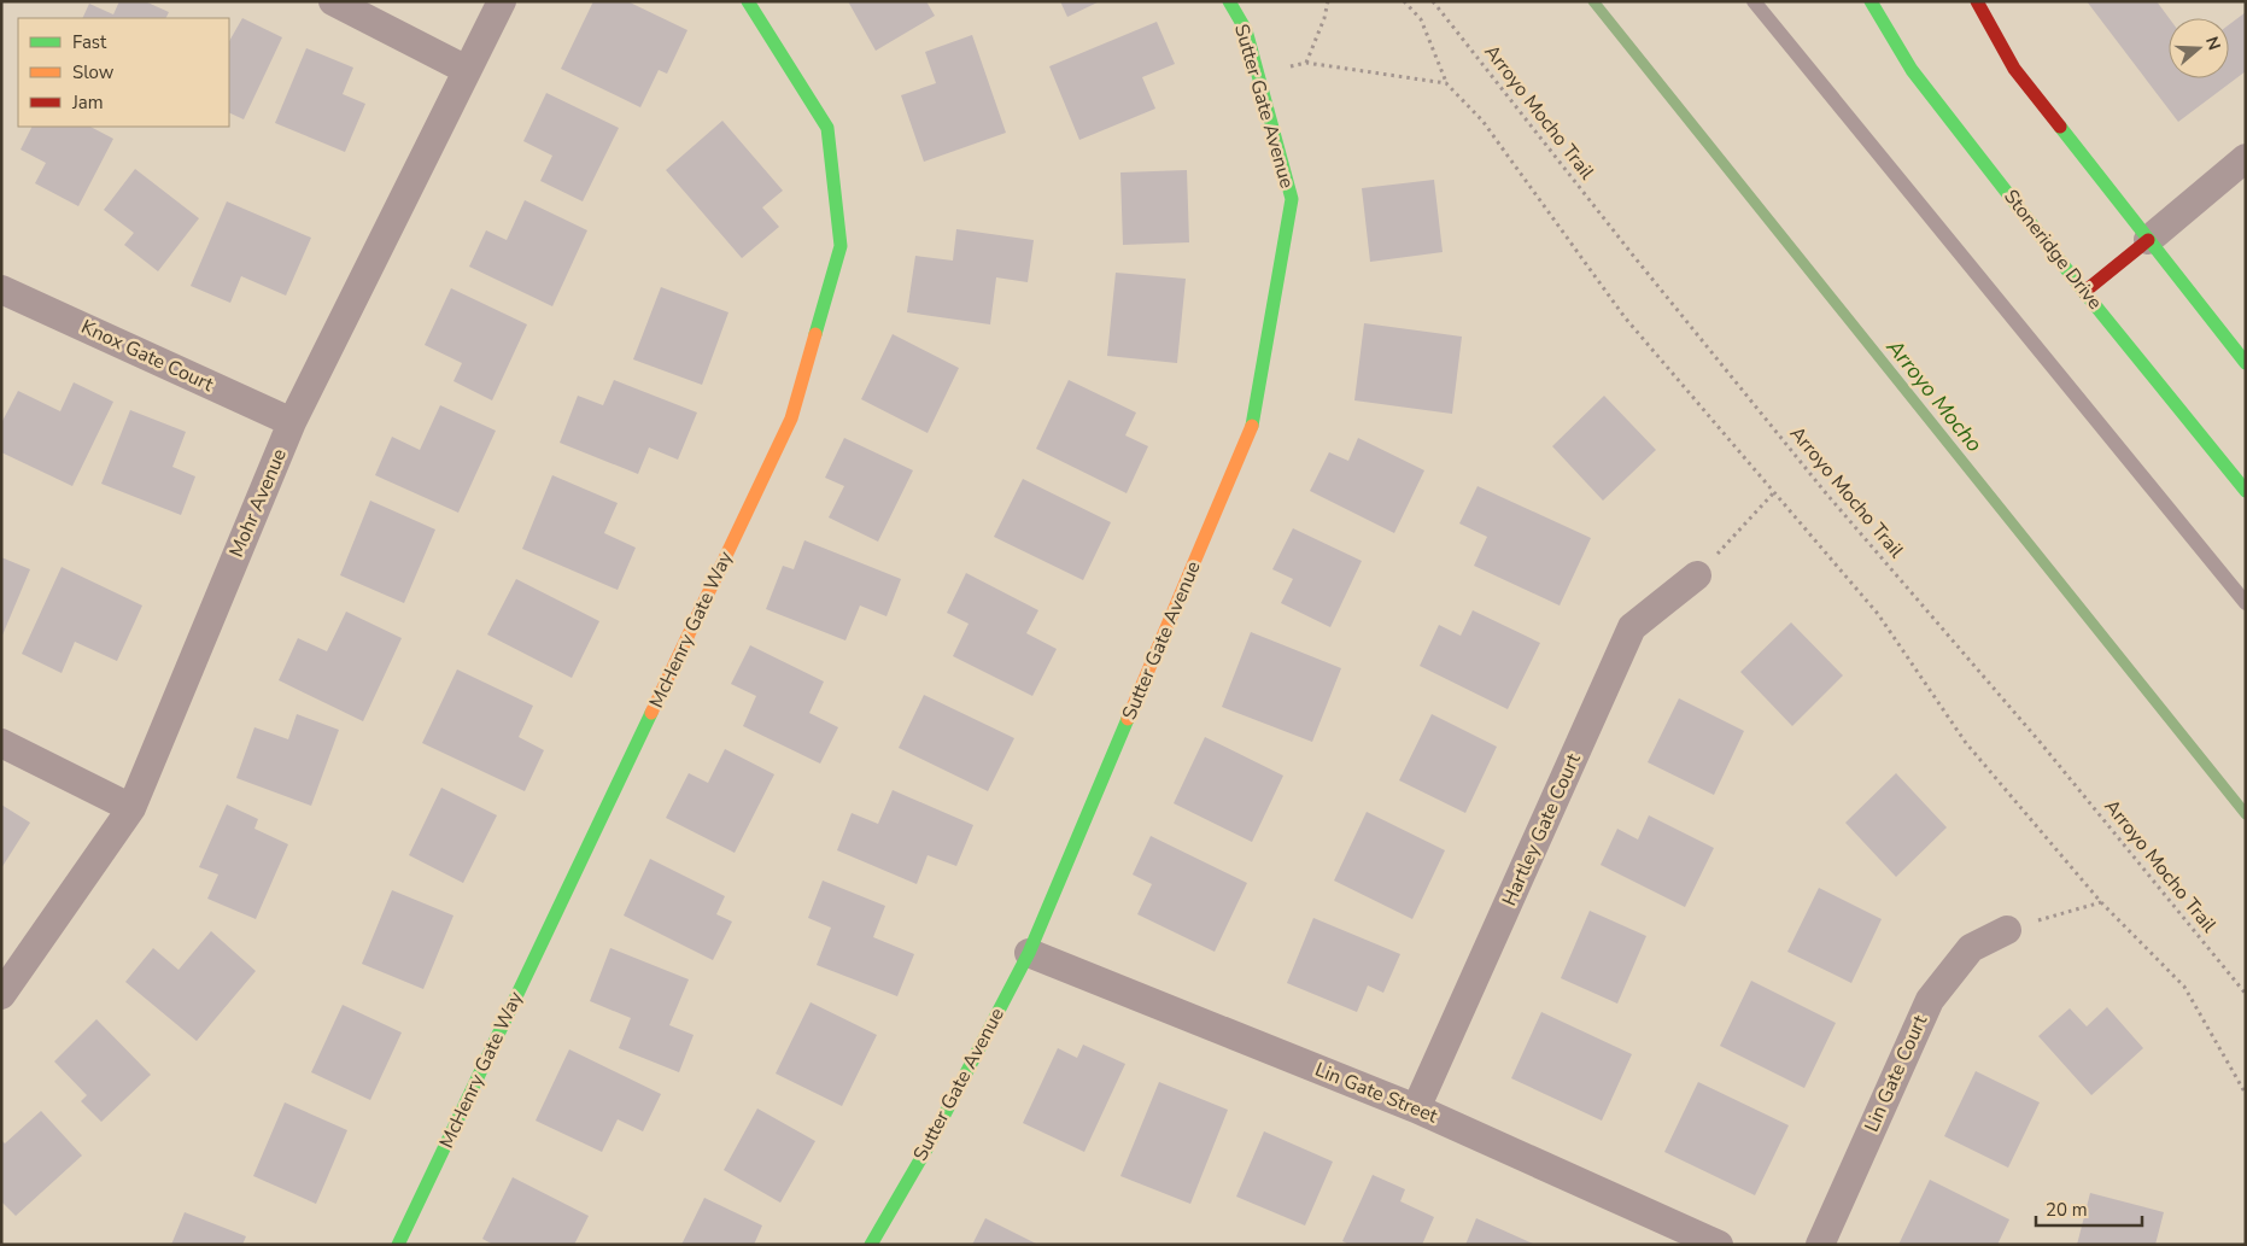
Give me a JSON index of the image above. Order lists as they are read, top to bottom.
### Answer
{
  "streets": {
    "street": [
      "Sutter Gate Avenue",
      "Stoneridge Drive",
      "Knox Gate Court",
      "Mohr Avenue",
      "McHenry Gate Way",
      "Hartley Gate Court",
      "Lin Gate Court",
      "Lin Gate Street"
    ],
    "path": ["Arroyo Mocho Trail"]
  },
  "crossings": [
    ["Sutter Gate Avenue", "Lin Gate Street"],
    ["Knox Gate Court", "Mohr Avenue"],
    ["Hartley Gate Court", "Lin Gate Street"]
  ],
  "water": ["Arroyo Mocho"],
  "legend": ["Fast", "Slow", "Jam"],
  "scale_bar": "20 m",
  "north": "right"
}
